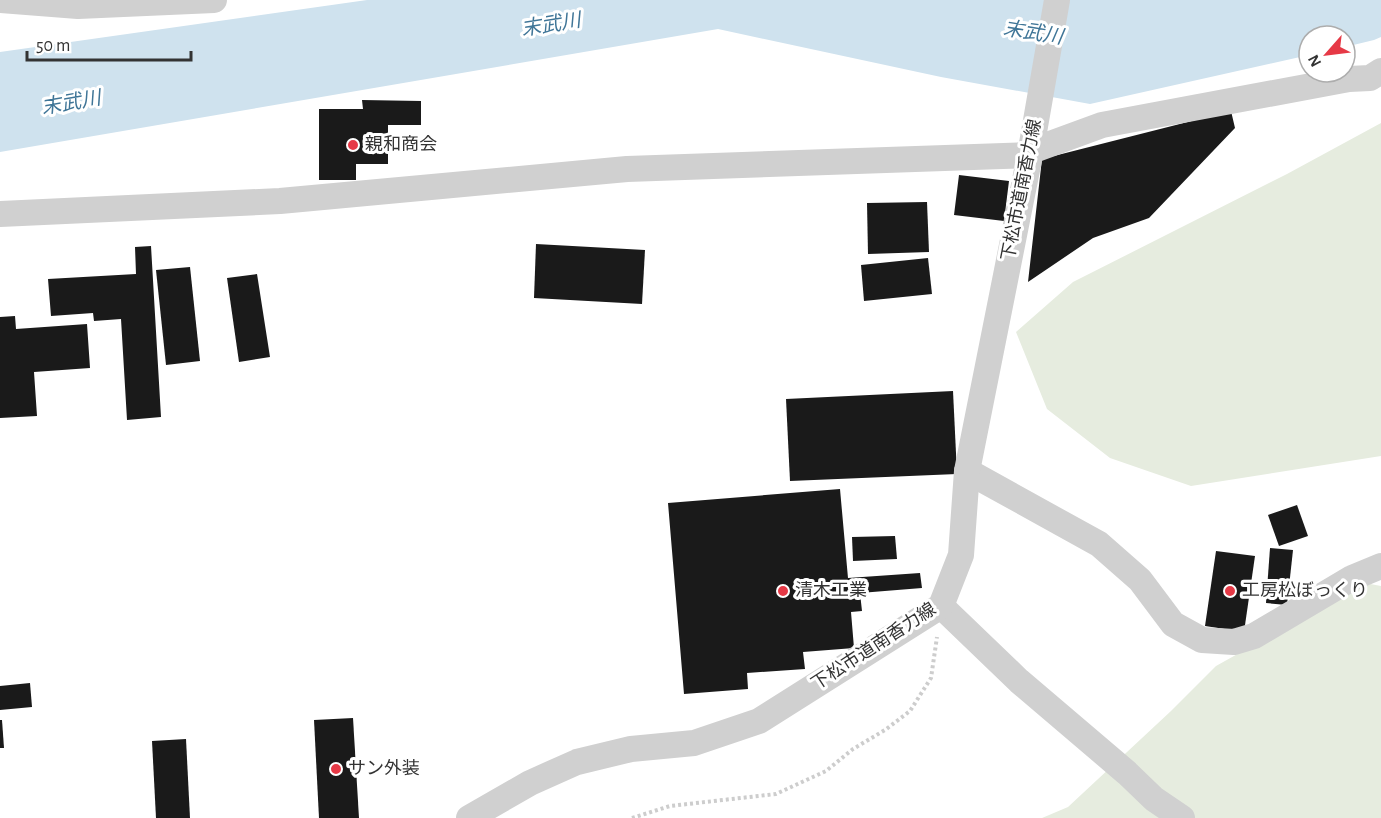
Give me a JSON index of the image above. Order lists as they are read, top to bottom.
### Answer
{
  "streets": {
    "street": ["下松市道南香力線"]
  },
  "water": ["末武川"],
  "places": [
    "親和商会",
    "清木工業",
    "工房松ぼっくり",
    "サン外装"
  ],
  "scale_bar": "50 m",
  "north": "bottom left"
}
